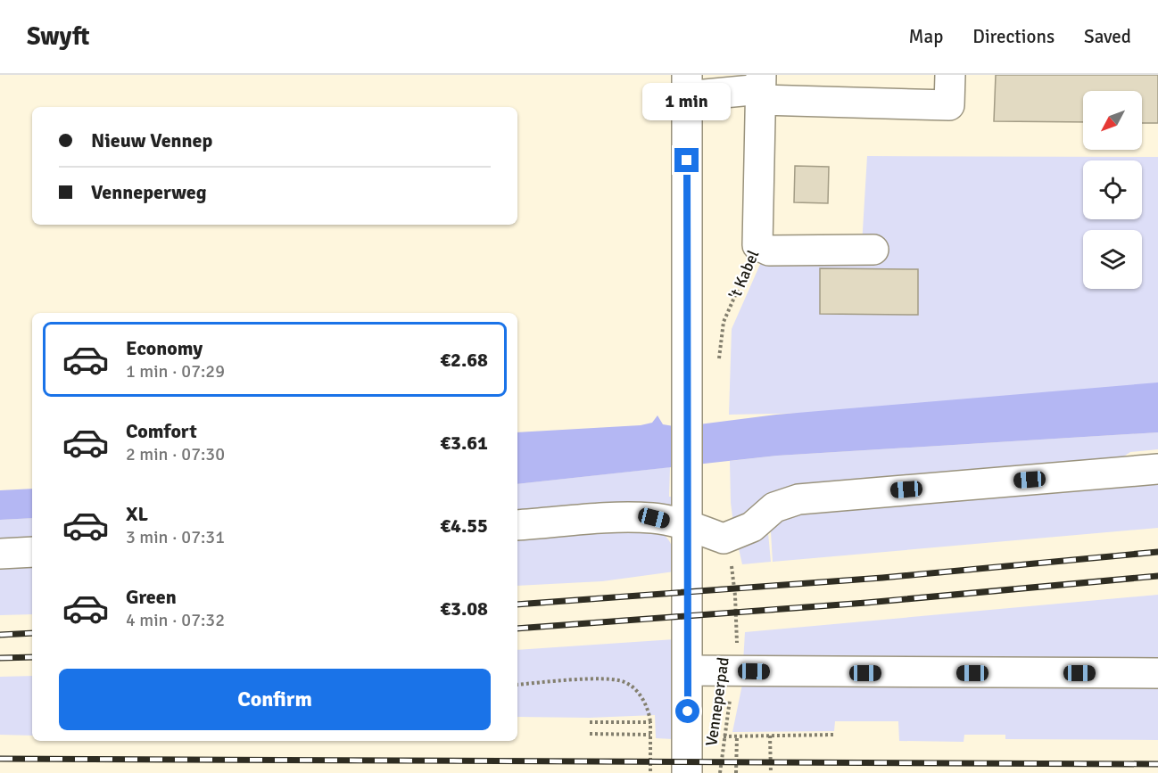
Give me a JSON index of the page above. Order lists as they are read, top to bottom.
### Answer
{
  "streets": {
    "main road": ["'t Kabel"],
    "path": ["Venneperpad"]
  },
  "north": "bottom left",
  "page": {
    "header": "Swyft",
    "nav": ["Map", "Directions", "Saved"],
    "bubble": "1 min",
    "banner": ["Nieuw Vennep", "Venneperweg"],
    "list": [
      {
        "name": "Economy",
        "note": "1 min · 07:29",
        "value": "€2.68"
      },
      {
        "name": "Comfort",
        "note": "2 min · 07:30",
        "value": "€3.61"
      },
      {
        "name": "XL",
        "note": "3 min · 07:31",
        "value": "€4.55"
      },
      {
        "name": "Green",
        "note": "4 min · 07:32",
        "value": "€3.08"
      }
    ],
    "buttons": "Confirm"
  }
}
